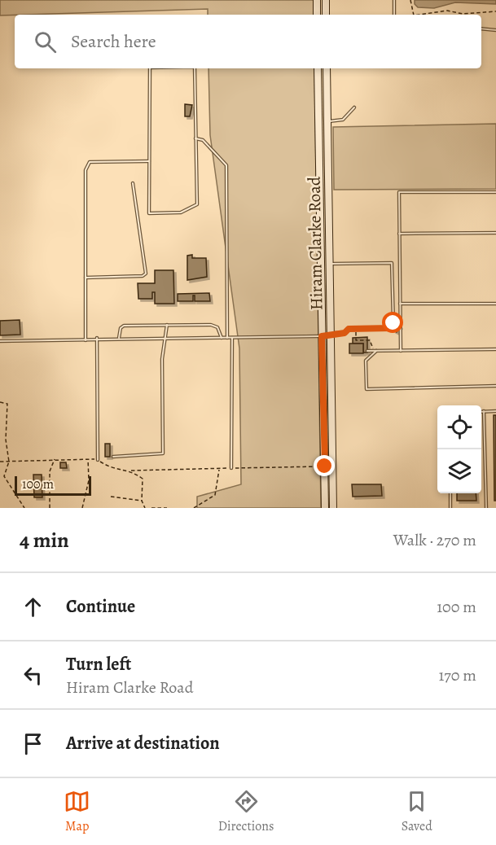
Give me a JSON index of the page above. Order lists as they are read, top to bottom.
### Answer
{
  "streets": {
    "main road": ["Hiram Clarke Road"]
  },
  "scale_bar": "100 m",
  "page": {
    "search": "Search here",
    "scale": "100 m",
    "heading": ["4 min", "Walk · 270 m"],
    "list": [
      ["Continue", "100 m"],
      ["Turn left", "Hiram Clarke Road", "170 m"],
      "Arrive at destination"
    ],
    "nav": ["Map", "Directions", "Saved"]
  }
}
